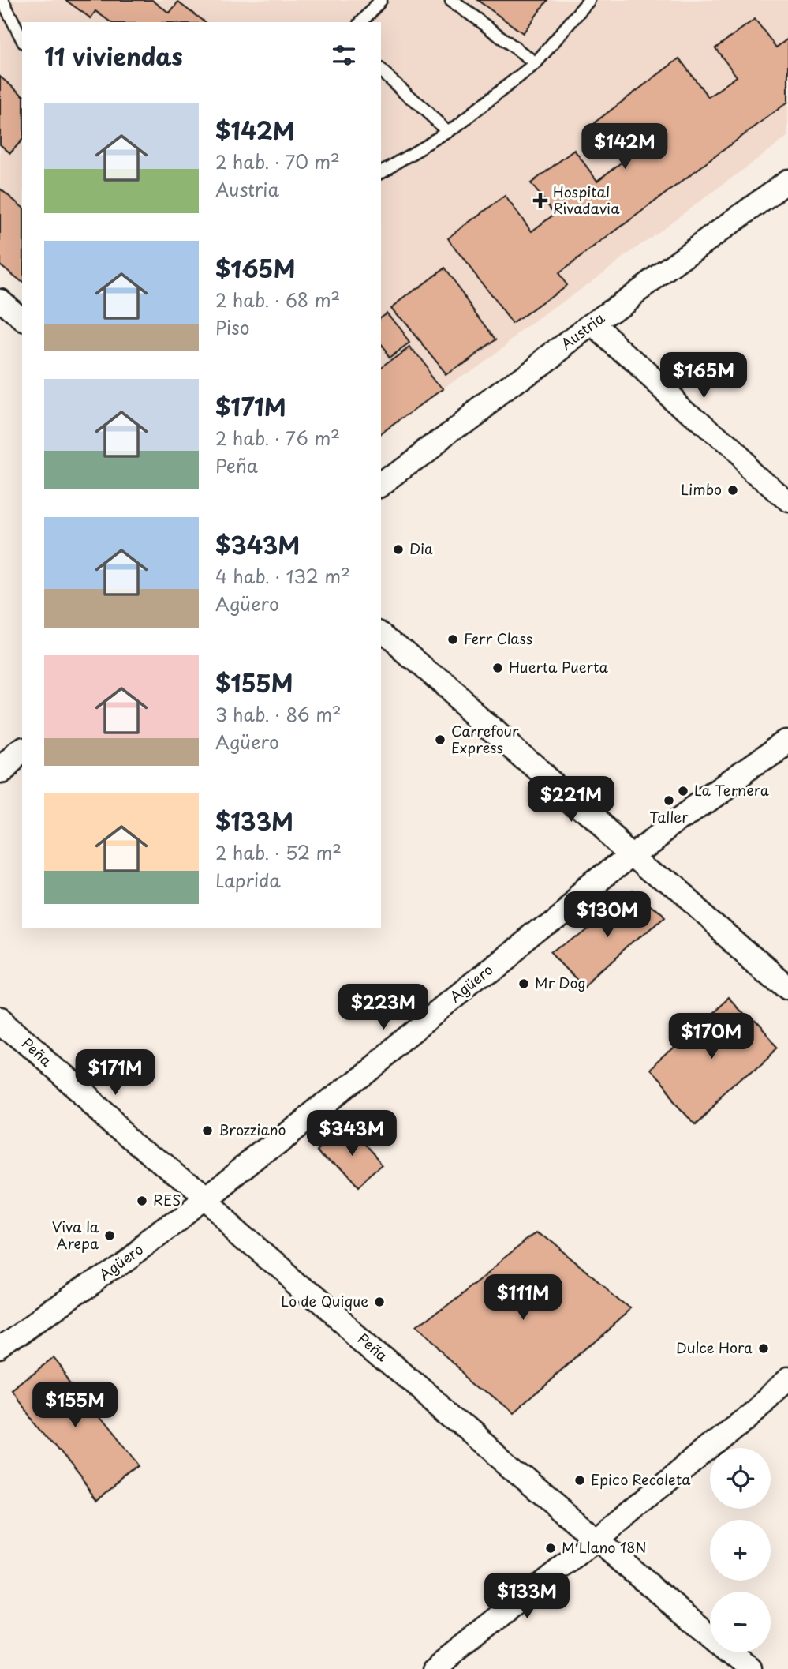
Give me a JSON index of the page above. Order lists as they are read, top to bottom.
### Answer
{
  "streets": {
    "street": ["Austria", "Agüero", "Peña"]
  },
  "crossings": [
    ["Agüero", "Peña"]
  ],
  "places": {
    "health": ["Hospital Rivadavia"],
    "other": [
      "Limbo",
      "Dia",
      "Ferr Class",
      "Huerta Puerta",
      "Carrefour Express",
      "La Ternera",
      "Taller",
      "Mr Dog",
      "Brozziano",
      "RES",
      "Viva la Arepa",
      "Lo de Quique",
      "Dulce Hora",
      "Epico Recoleta",
      "M Llano 18N"
    ]
  },
  "page": {
    "heading": "11 viviendas",
    "list": [
      {
        "name": "$142M",
        "note": "2 hab. · 70 m² · Austria"
      },
      {
        "name": "$165M",
        "note": "2 hab. · 68 m² · Piso"
      },
      {
        "name": "$171M",
        "note": "2 hab. · 76 m² · Peña"
      },
      {
        "name": "$343M",
        "note": "4 hab. · 132 m² · Agüero"
      },
      {
        "name": "$155M",
        "note": "3 hab. · 86 m² · Agüero"
      },
      {
        "name": "$133M",
        "note": "2 hab. · 52 m² · Laprida"
      }
    ],
    "price": [
      "$142M",
      "$165M",
      "$221M",
      "$130M",
      "$223M",
      "$170M",
      "$171M",
      "$343M",
      "$111M",
      "$155M",
      "$133M"
    ],
    "map_buttons": ["+", "−"]
  }
}
